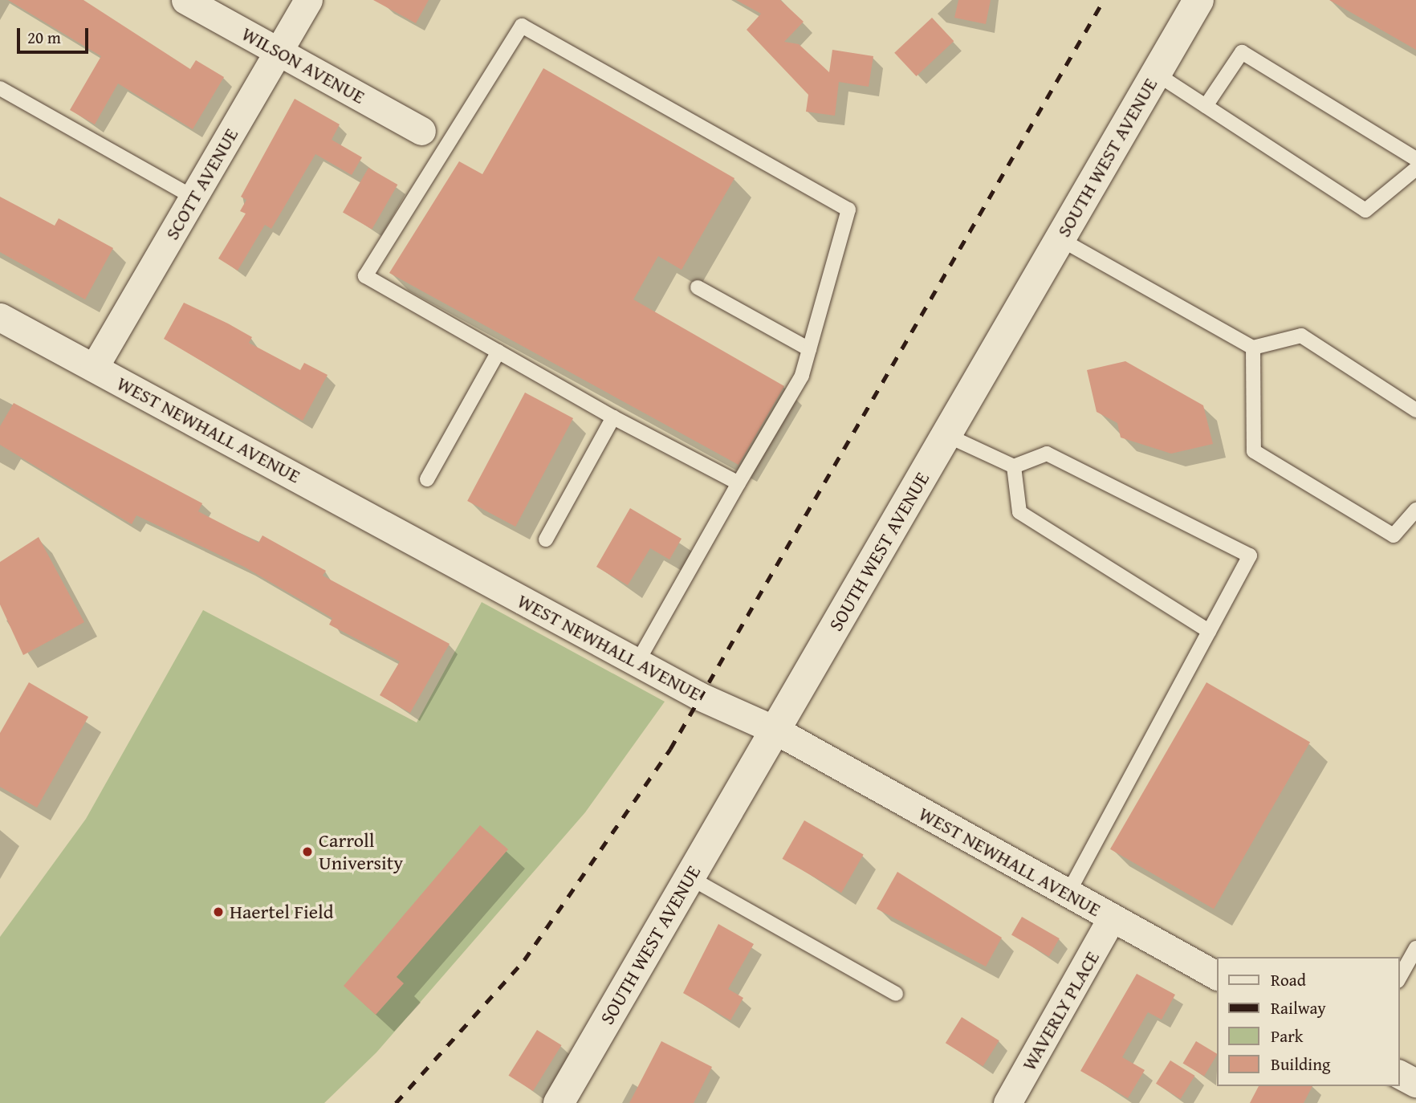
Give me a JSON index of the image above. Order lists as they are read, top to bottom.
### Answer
{
  "streets": {
    "street": [
      "WILSON AVENUE",
      "SOUTH WEST AVENUE",
      "SCOTT AVENUE",
      "WEST NEWHALL AVENUE",
      "WAVERLY PLACE"
    ]
  },
  "crossings": [
    ["WILSON AVENUE", "SCOTT AVENUE"],
    ["SOUTH WEST AVENUE", "WEST NEWHALL AVENUE"],
    ["SCOTT AVENUE", "WEST NEWHALL AVENUE"],
    ["WEST NEWHALL AVENUE", "WAVERLY PLACE"]
  ],
  "places": ["Carroll University", "Haertel Field"],
  "legend": [
    "Road",
    "Railway",
    "Park",
    "Building"
  ],
  "scale_bar": "20 m"
}
